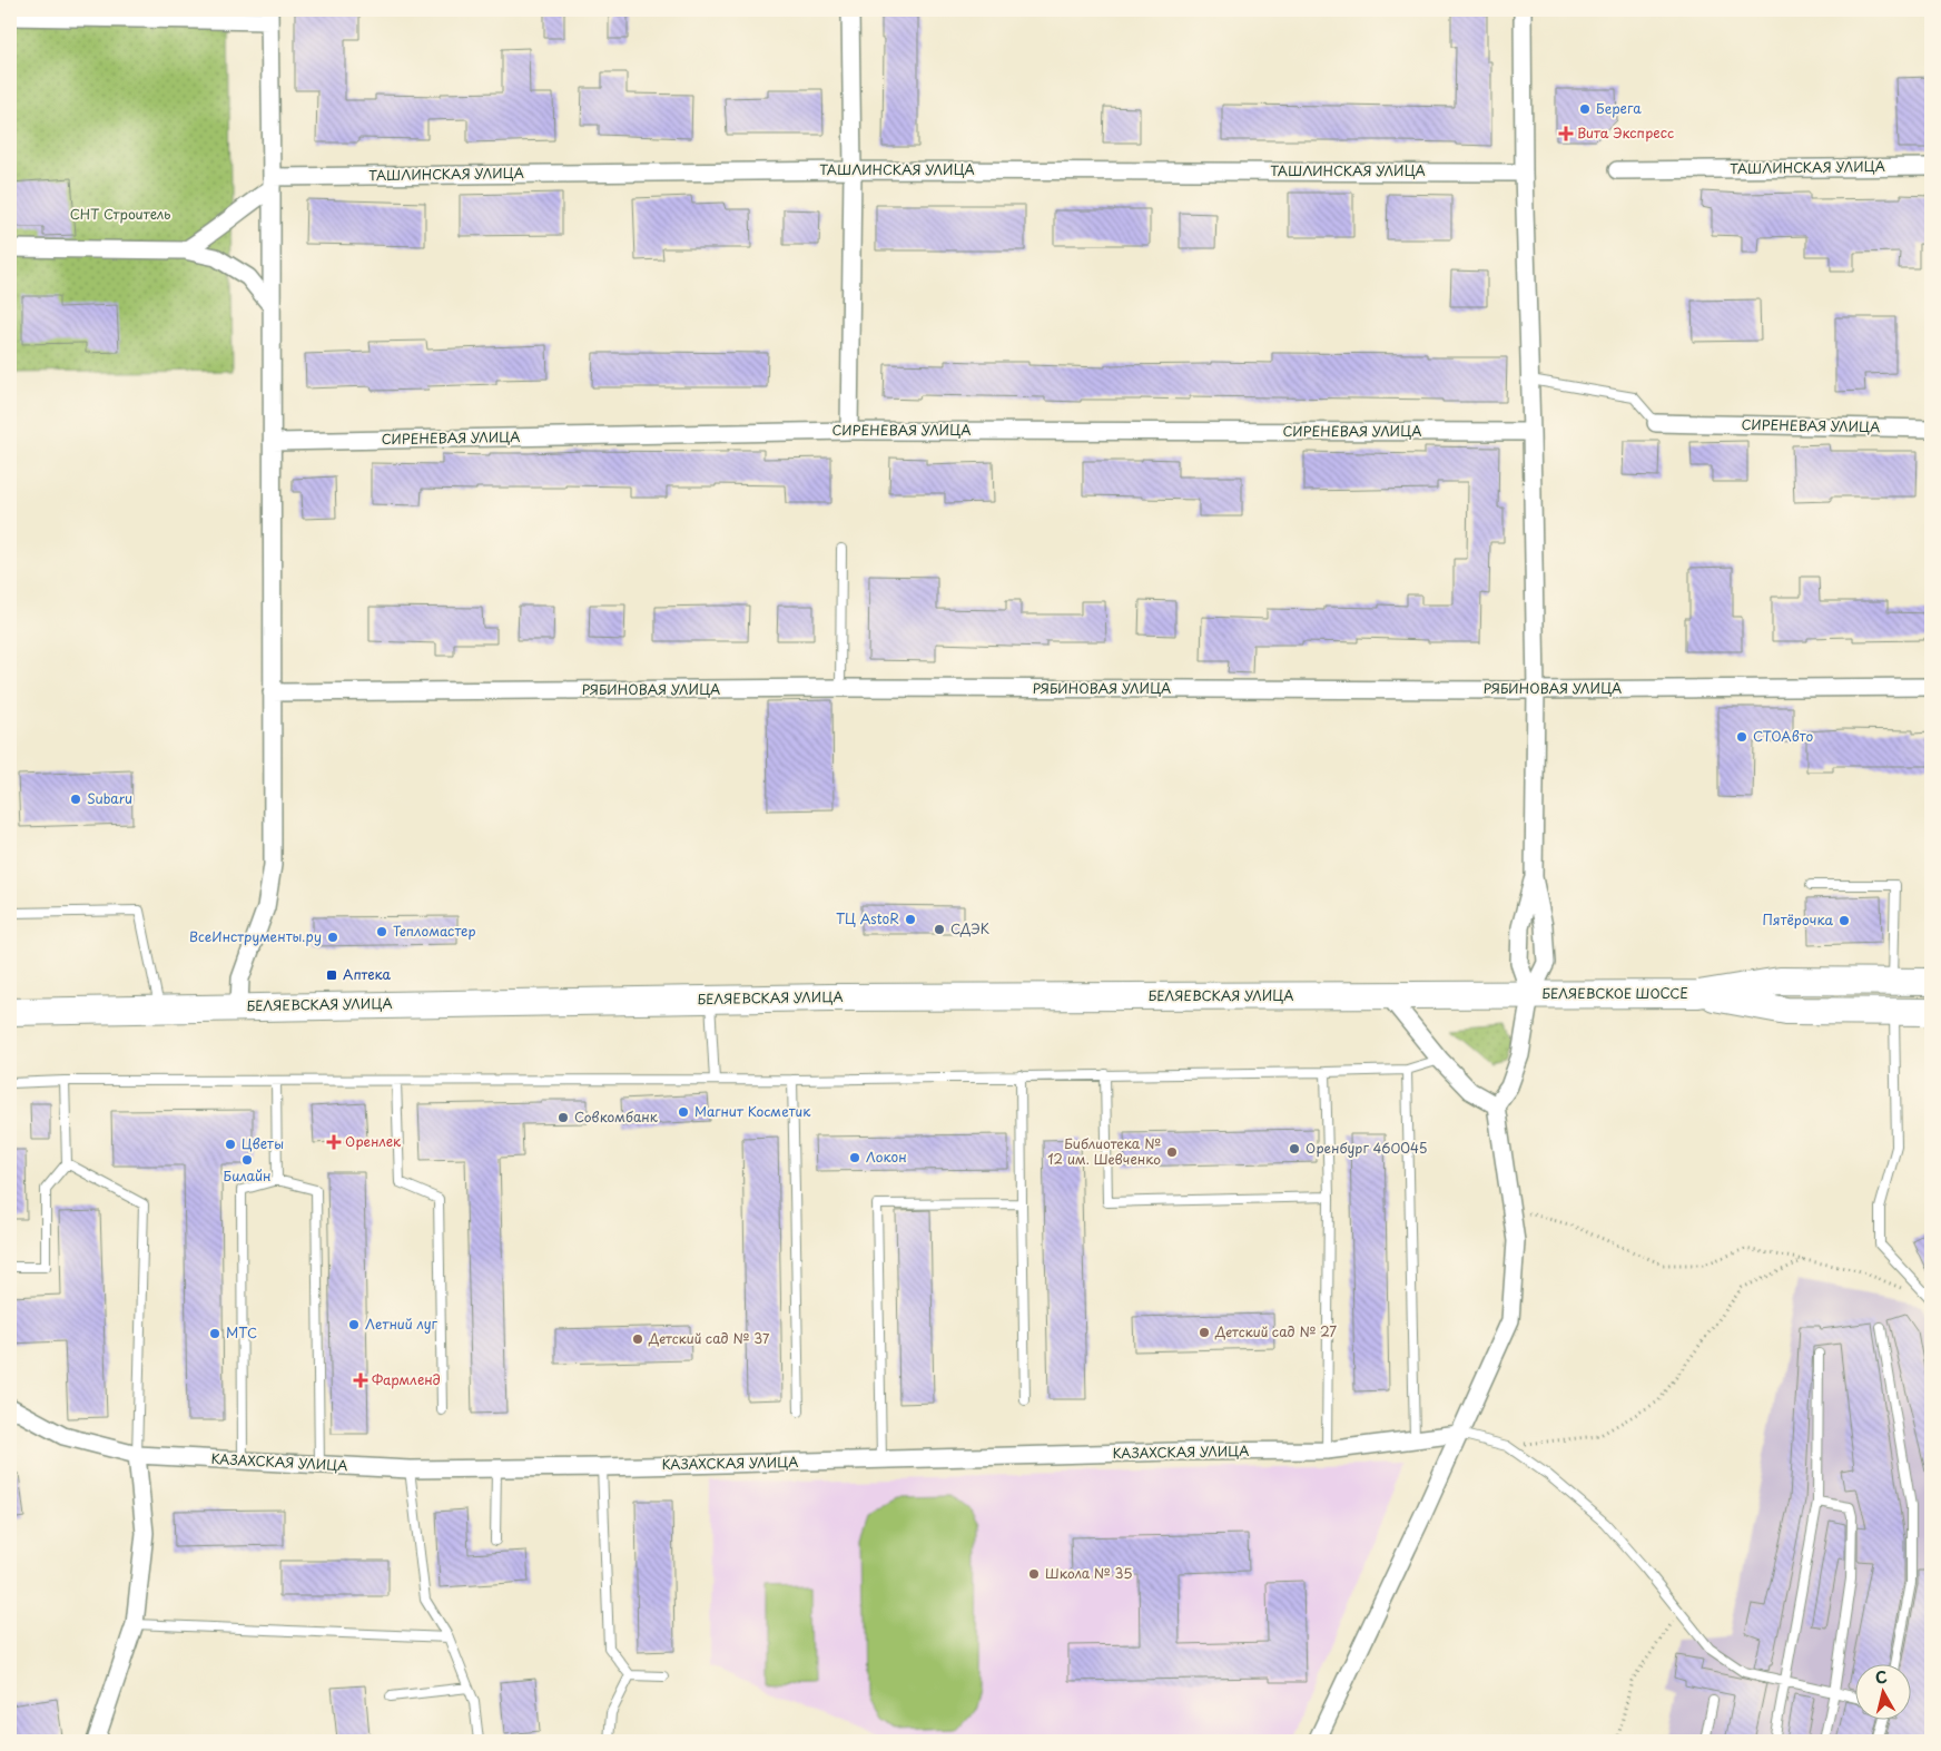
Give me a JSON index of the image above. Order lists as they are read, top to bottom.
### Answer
{
  "streets": {
    "main road": ["БЕЛЯЕВСКОЕ ШОССЕ", "БЕЛЯЕВСКАЯ УЛИЦА"],
    "street": [
      "ТАШЛИНСКАЯ УЛИЦА",
      "СИРЕНЕВАЯ УЛИЦА",
      "РЯБИНОВАЯ УЛИЦА",
      "КАЗАХСКАЯ УЛИЦА"
    ]
  },
  "crossings": [
    ["БЕЛЯЕВСКОЕ ШОССЕ", "БЕЛЯЕВСКАЯ УЛИЦА"]
  ],
  "parks": ["СНТ Строитель"],
  "places": {
    "other": [
      "Берега",
      "СТОАвто",
      "Subaru",
      "ТЦ AstoR",
      "Пятёрочка",
      "СДЭК",
      "Тепломастер",
      "ВсеИнструменты.ру",
      "Магнит Косметик",
      "Совкомбанк",
      "Цветы",
      "Оренбург 460045",
      "Библиотека № 12 им. Шевченко",
      "Локон",
      "Билайн",
      "Летний луг",
      "Детский сад № 27",
      "МТС",
      "Детский сад № 37",
      "Школа № 35"
    ],
    "health": ["Вита Экспресс", "Оренлек", "Фармленд"],
    "transit": ["Аптека"]
  },
  "north": "top"
}
